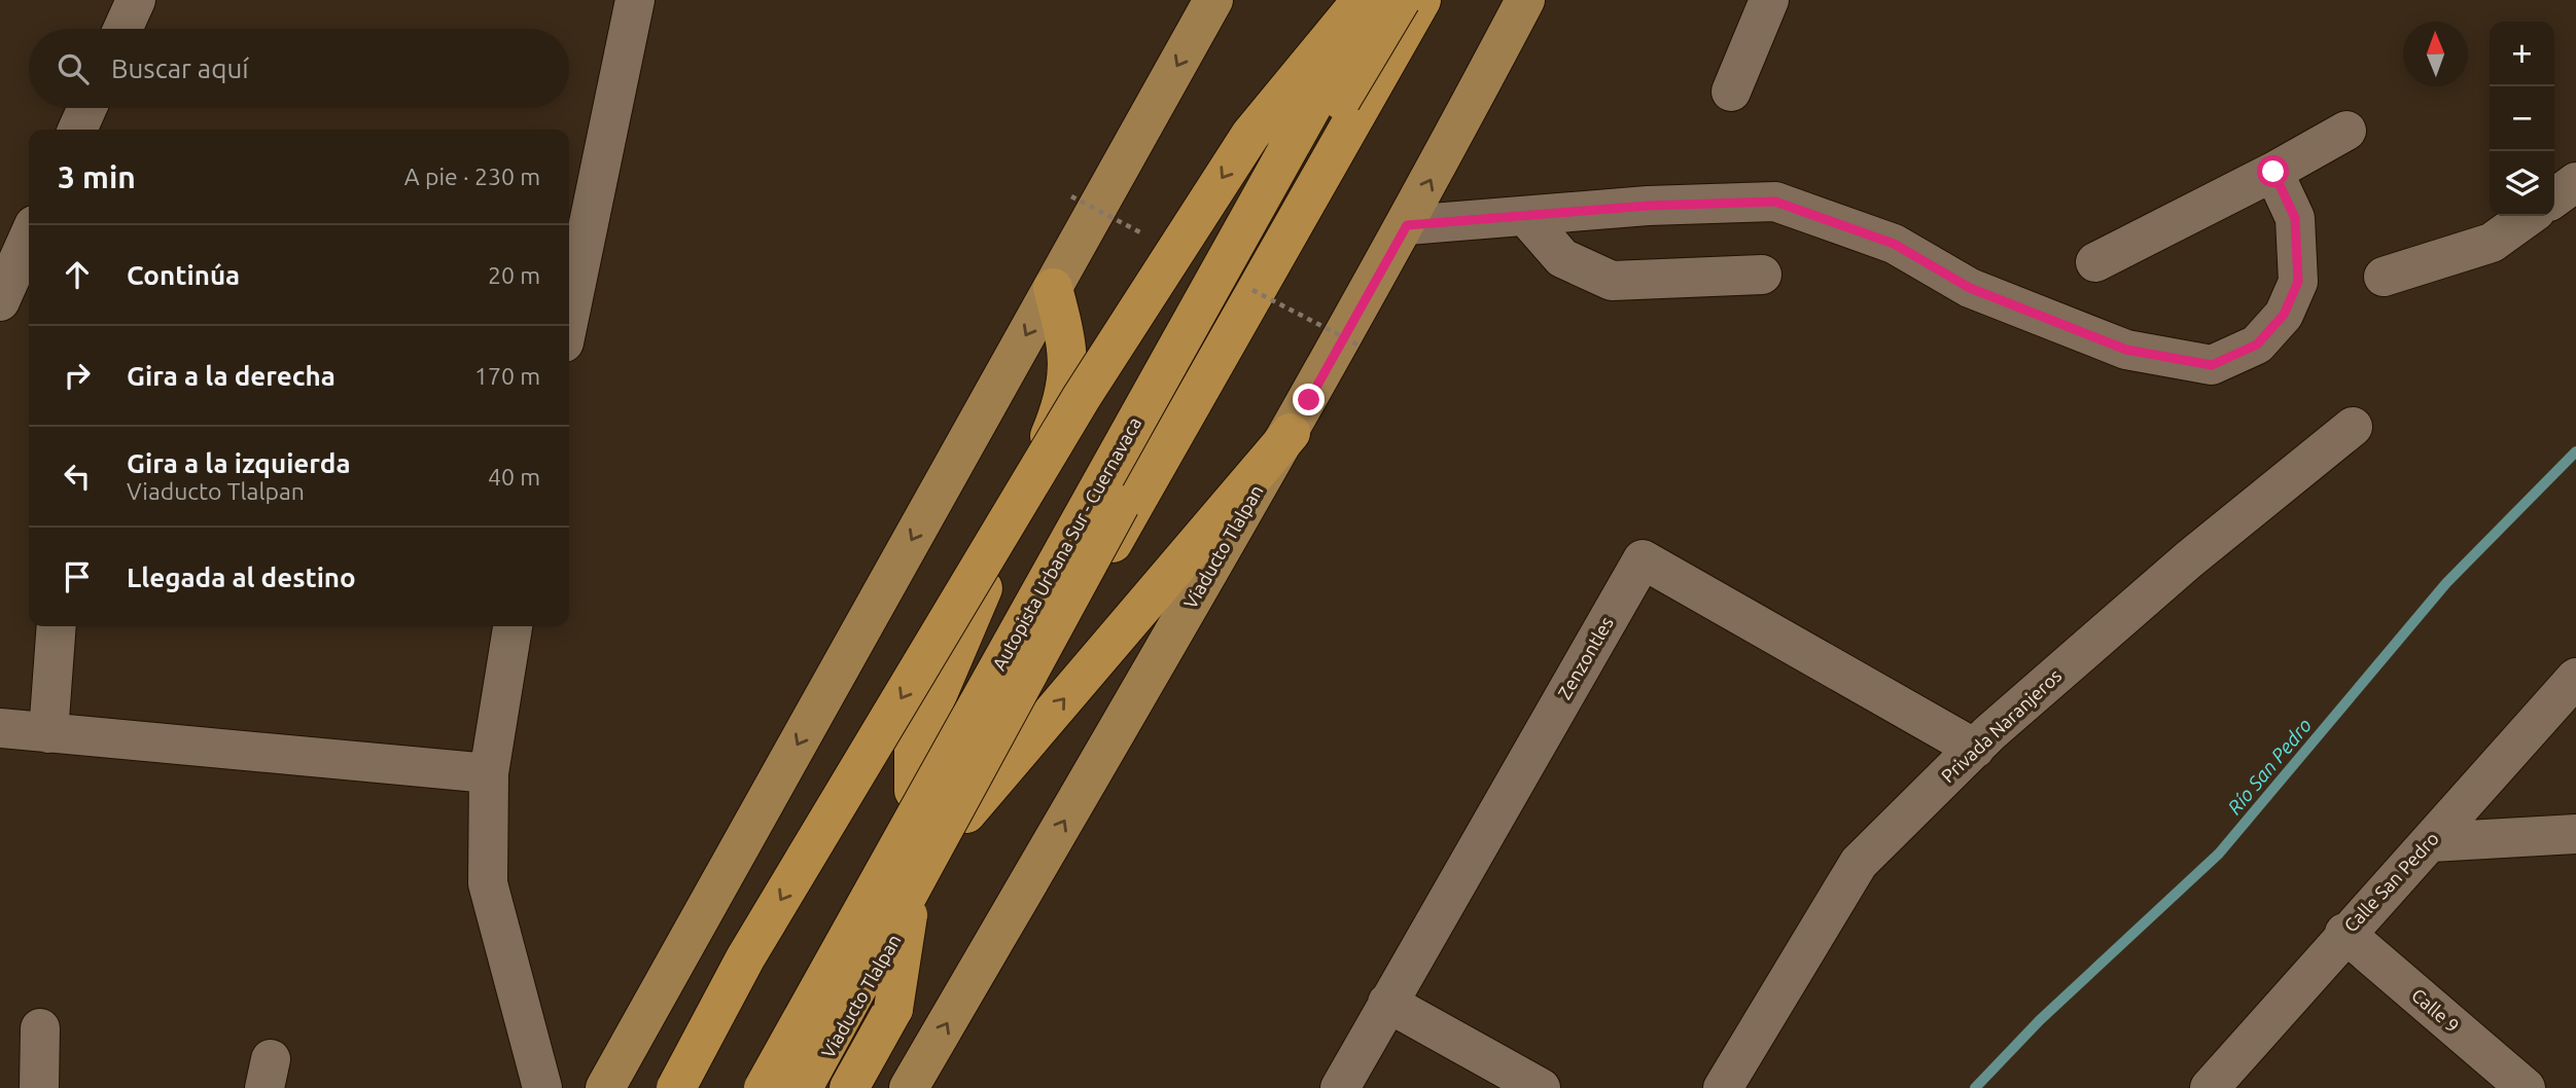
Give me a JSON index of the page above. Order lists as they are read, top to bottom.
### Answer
{
  "streets": {
    "highway": ["Autopista Urbana Sur - Cuernavaca", "Viaducto Tlalpan"],
    "street": [
      "Zenzontles",
      "Privada Naranjeros",
      "Calle San Pedro",
      "Calle 9"
    ]
  },
  "crossings": [
    ["Autopista Urbana Sur - Cuernavaca", "Viaducto Tlalpan"],
    ["Zenzontles", "Privada Naranjeros"],
    ["Calle San Pedro", "Calle 9"]
  ],
  "water": ["Río San Pedro"],
  "north": "top",
  "page": {
    "map_buttons": ["+", "−"],
    "search": "Buscar aquí",
    "heading": ["3 min", "A pie · 230 m"],
    "list": [
      ["Continúa", "20 m"],
      ["Gira a la derecha", "170 m"],
      ["Gira a la izquierda", "Viaducto Tlalpan", "40 m"],
      "Llegada al destino"
    ]
  }
}
